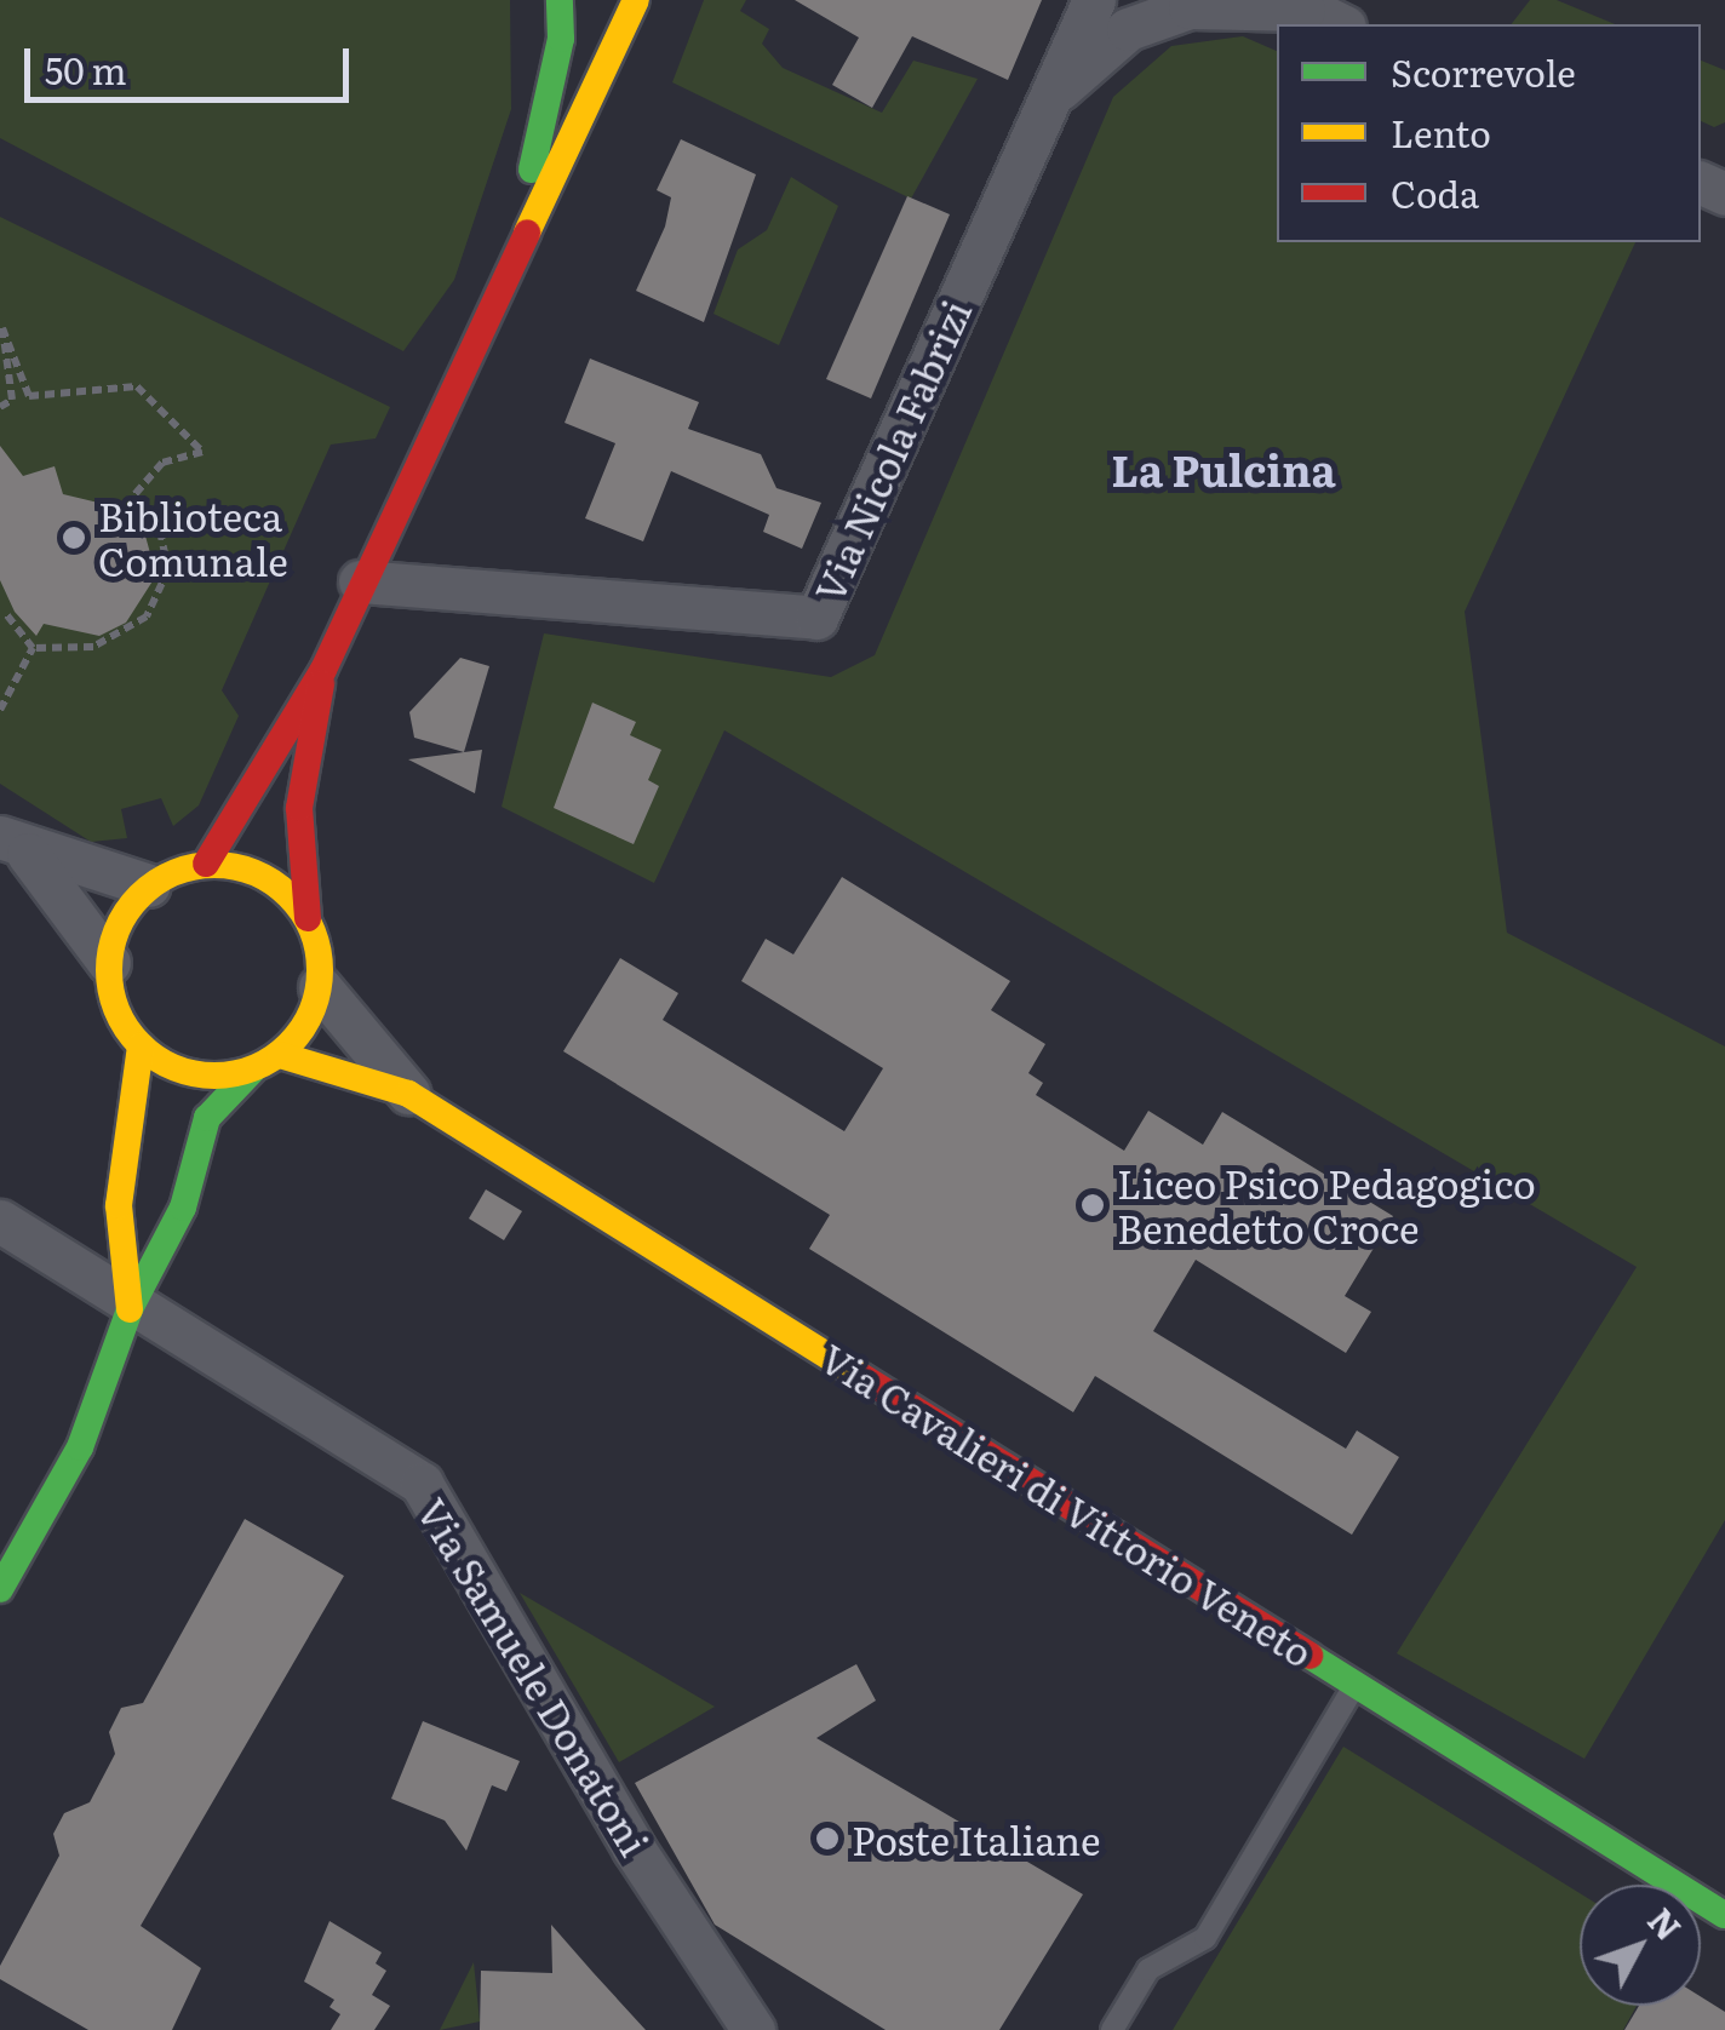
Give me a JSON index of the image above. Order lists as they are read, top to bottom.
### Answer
{
  "streets": {
    "street": ["Via Nicola Fabrizi", "Via Cavalieri di Vittorio Veneto", "Via Samuele Donatoni"]
  },
  "districts": ["La Pulcina"],
  "places": ["Biblioteca Comunale", "Liceo Psico Pedagogico Benedetto Croce", "Poste Italiane"],
  "legend": ["Scorrevole", "Lento", "Coda"],
  "scale_bar": "50 m",
  "north": "top right"
}
